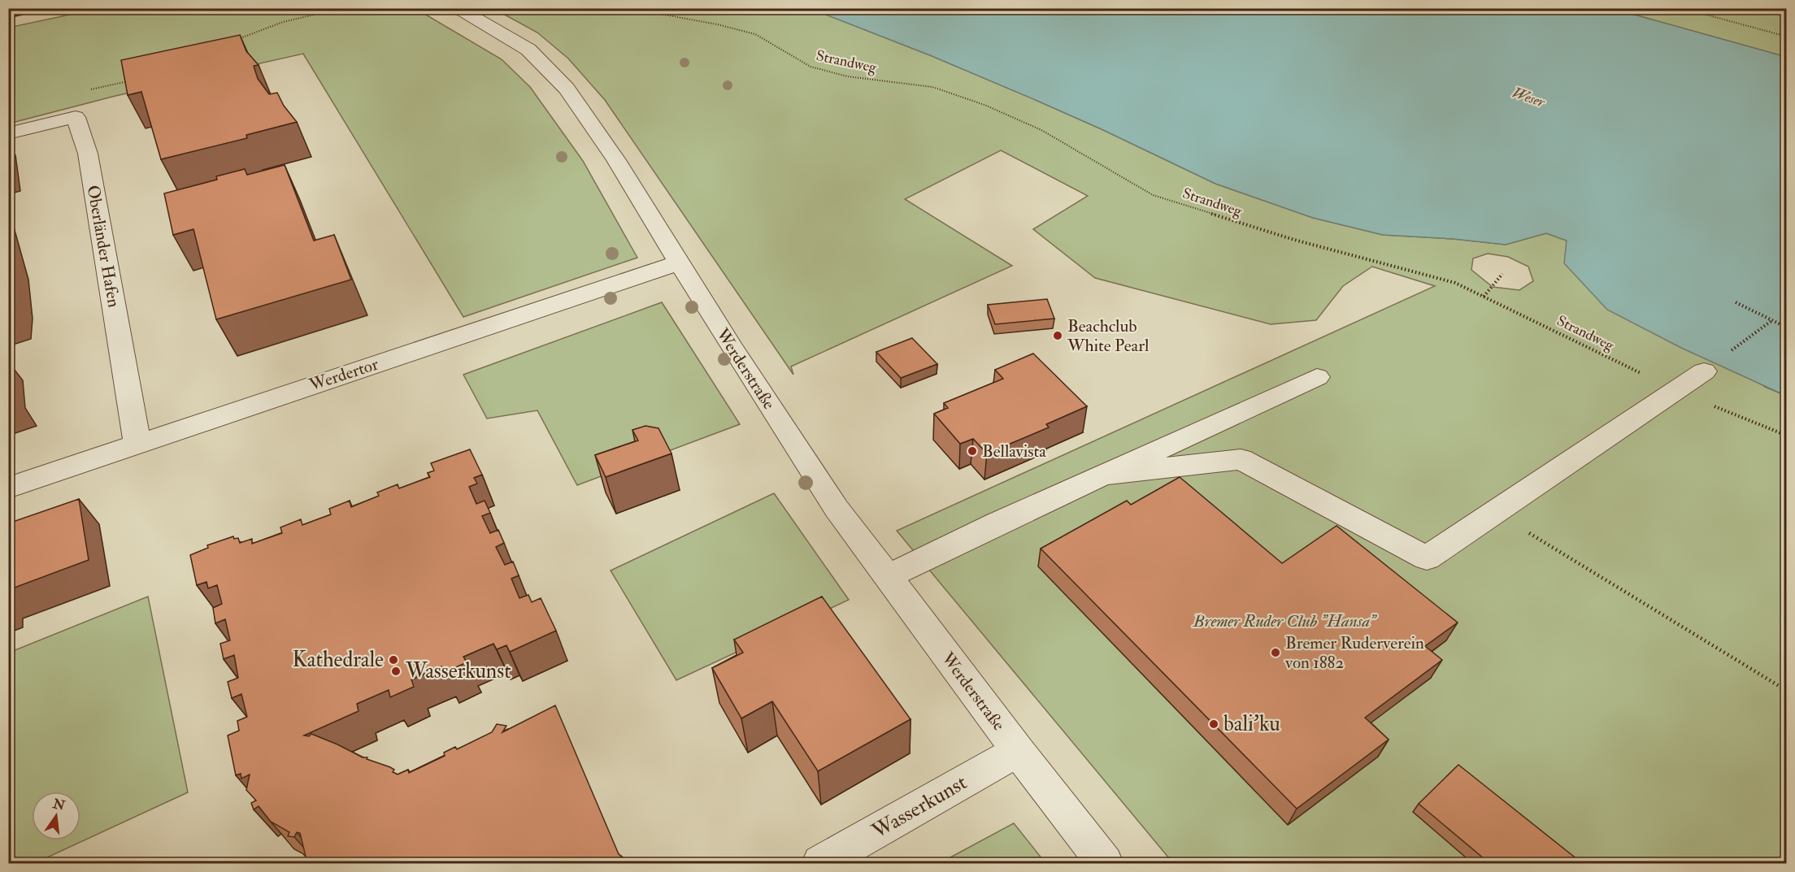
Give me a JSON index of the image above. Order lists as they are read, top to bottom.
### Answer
{
  "streets": {
    "street": [
      "Oberländer Hafen",
      "Werderstraße",
      "Werdertor",
      "Wasserkunst"
    ],
    "path": ["Strandweg"]
  },
  "crossings": [
    ["Oberländer Hafen", "Werdertor"],
    ["Werderstraße", "Werdertor"],
    ["Werderstraße", "Wasserkunst"]
  ],
  "water": ["Weser"],
  "parks": ["Bremer Ruder Club \"Hansa\""],
  "places": [
    "Beachclub White Pearl",
    "Bellavista",
    "Bremer Ruderverein von 1882",
    "Kathedrale",
    "Wasserkunst",
    "bali'ku"
  ],
  "north": "top"
}
